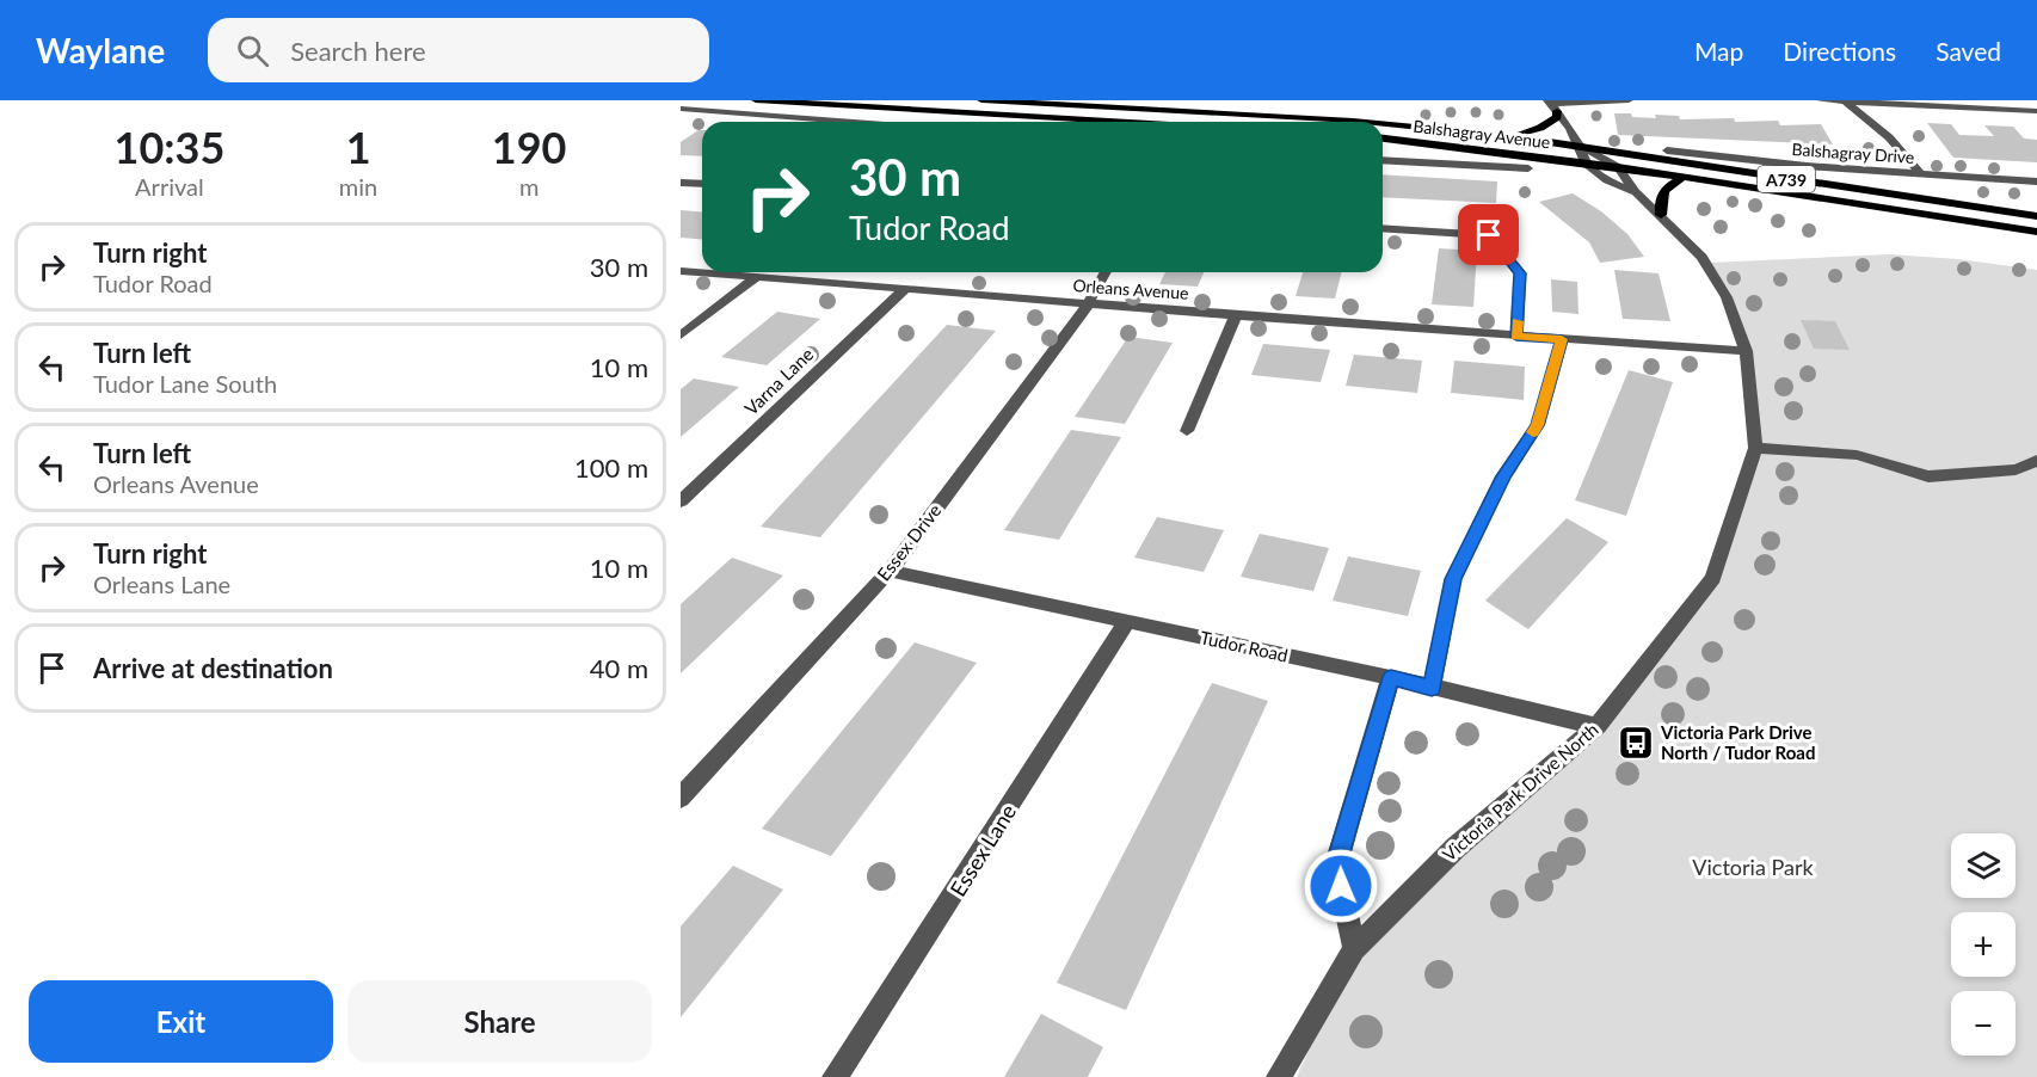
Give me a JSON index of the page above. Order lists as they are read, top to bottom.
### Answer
{
  "streets": {
    "main road": ["Balshagray Avenue", "A739"],
    "street": [
      "Balshagray Drive",
      "Orleans Avenue",
      "Varna Lane",
      "Essex Drive",
      "Tudor Road",
      "Victoria Park Drive North",
      "Essex Lane"
    ]
  },
  "crossings": [
    ["Balshagray Avenue", "A739"],
    ["Balshagray Avenue", "Victoria Park Drive North"],
    ["A739", "Victoria Park Drive North"],
    ["Orleans Avenue", "Varna Lane"],
    ["Orleans Avenue", "Essex Drive"],
    ["Orleans Avenue", "Victoria Park Drive North"],
    ["Essex Drive", "Tudor Road"],
    ["Tudor Road", "Victoria Park Drive North"],
    ["Tudor Road", "Essex Lane"]
  ],
  "parks": ["Victoria Park"],
  "places": {
    "bus stop": ["Victoria Park Drive North / Tudor Road"]
  },
  "page": {
    "header": "Waylane",
    "search": "Search here",
    "nav": ["Map", "Directions", "Saved"],
    "eta": [
      "10:35",
      "Arrival",
      "1",
      "min",
      "190",
      "m"
    ],
    "turn": ["30 m", "Tudor Road"],
    "list": [
      {
        "name": "Turn right",
        "note": "Tudor Road",
        "value": "30 m"
      },
      {
        "name": "Turn left",
        "note": "Tudor Lane South",
        "value": "10 m"
      },
      {
        "name": "Turn left",
        "note": "Orleans Avenue",
        "value": "100 m"
      },
      {
        "name": "Turn right",
        "note": "Orleans Lane",
        "value": "10 m"
      },
      {
        "name": "Arrive at destination",
        "value": "40 m"
      }
    ],
    "map_buttons": ["+", "−"],
    "buttons": ["Exit", "Share"]
  }
}
